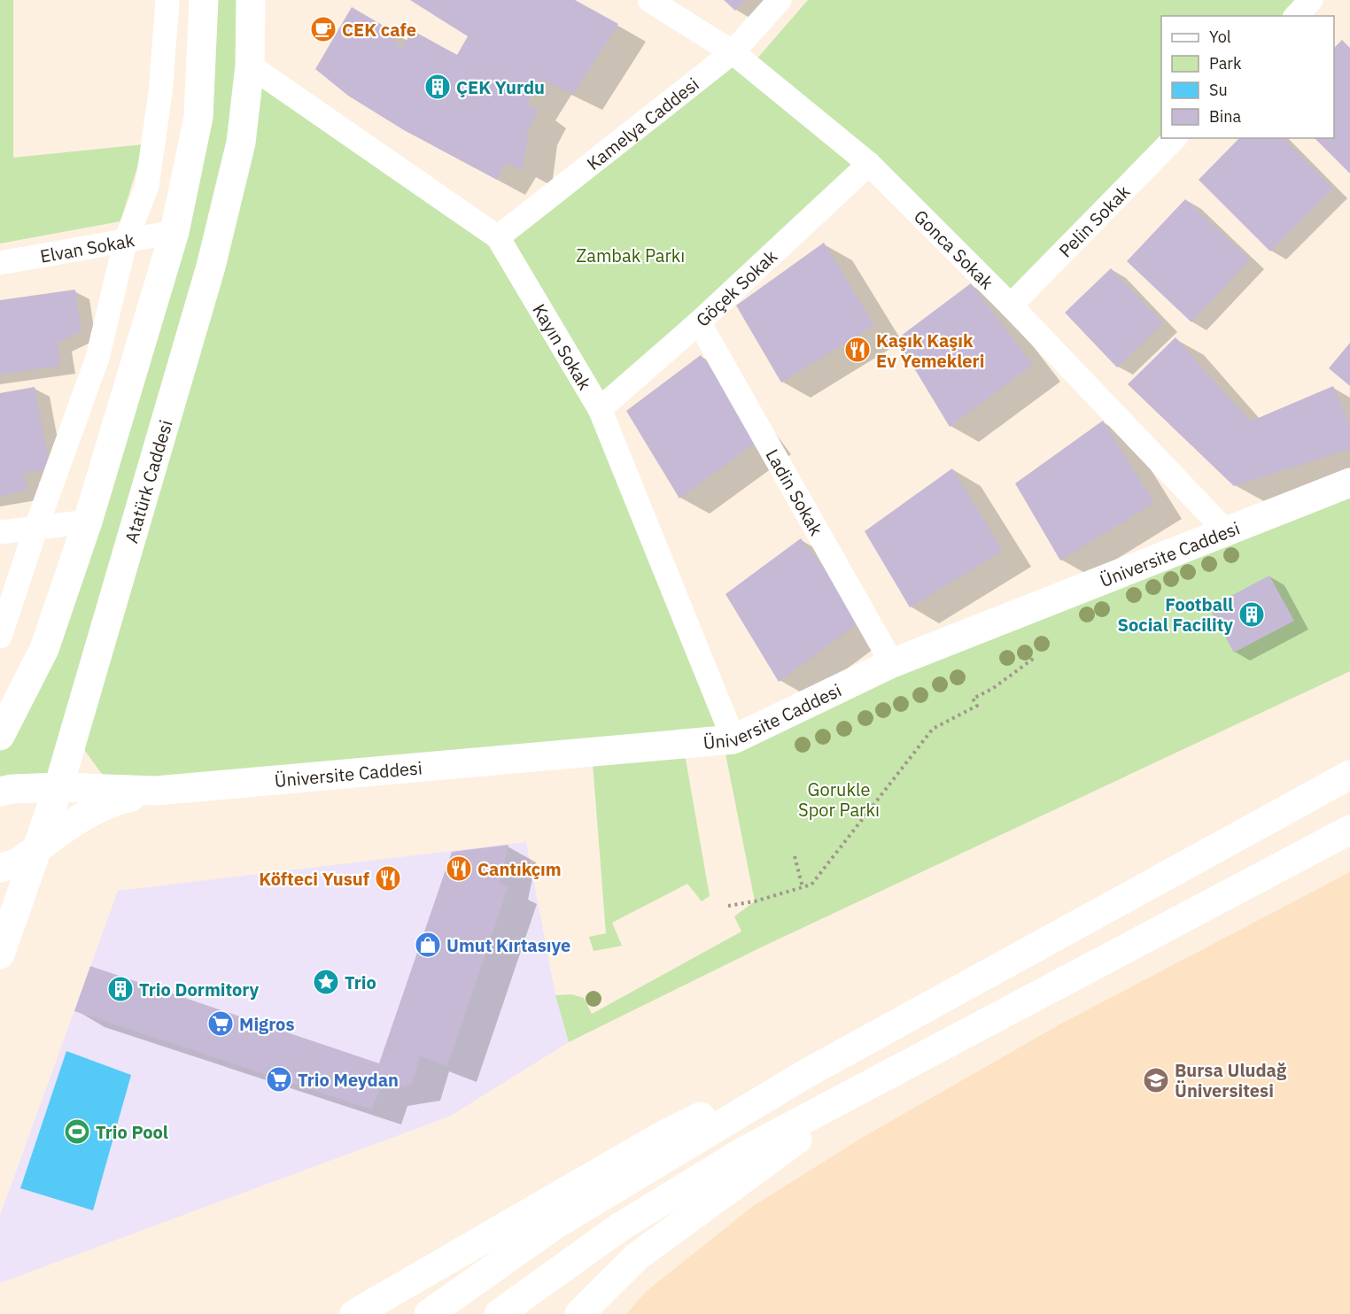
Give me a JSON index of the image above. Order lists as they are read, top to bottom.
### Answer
{
  "streets": {
    "main road": ["Atatürk Caddesi", "Üniversite Caddesi"],
    "street": [
      "Kamelya Caddesi",
      "Pelin Sokak",
      "Elvan Sokak",
      "Gonca Sokak",
      "Göçek Sokak",
      "Kayın Sokak",
      "Ladin Sokak"
    ]
  },
  "crossings": [
    ["Kamelya Caddesi", "Gonca Sokak"],
    ["Kamelya Caddesi", "Kayın Sokak"],
    ["Pelin Sokak", "Gonca Sokak"],
    ["Gonca Sokak", "Göçek Sokak"],
    ["Gonca Sokak", "Üniversite Caddesi"],
    ["Göçek Sokak", "Kayın Sokak"],
    ["Göçek Sokak", "Ladin Sokak"],
    ["Kayın Sokak", "Atatürk Caddesi"],
    ["Kayın Sokak", "Üniversite Caddesi"],
    ["Ladin Sokak", "Üniversite Caddesi"]
  ],
  "parks": ["Zambak Parkı", "Gorukle Spor Parkı"],
  "places": {
    "cafe": ["CEK cafe"],
    "building": ["ÇEK Yurdu", "Football Social Facility", "Trio Dormitory"],
    "restaurant": ["Kaşık Kaşık Ev Yemekleri", "Cantıkçım", "Köfteci Yusuf"],
    "shop": ["Umut Kırtasıye"],
    "place": ["Trio"],
    "supermarket": ["Migros", "Trio Meydan"],
    "school or university": ["Bursa Uludağ Üniversitesi"],
    "sports": ["Trio Pool"]
  },
  "legend": [
    "Yol",
    "Park",
    "Su",
    "Bina"
  ]
}
